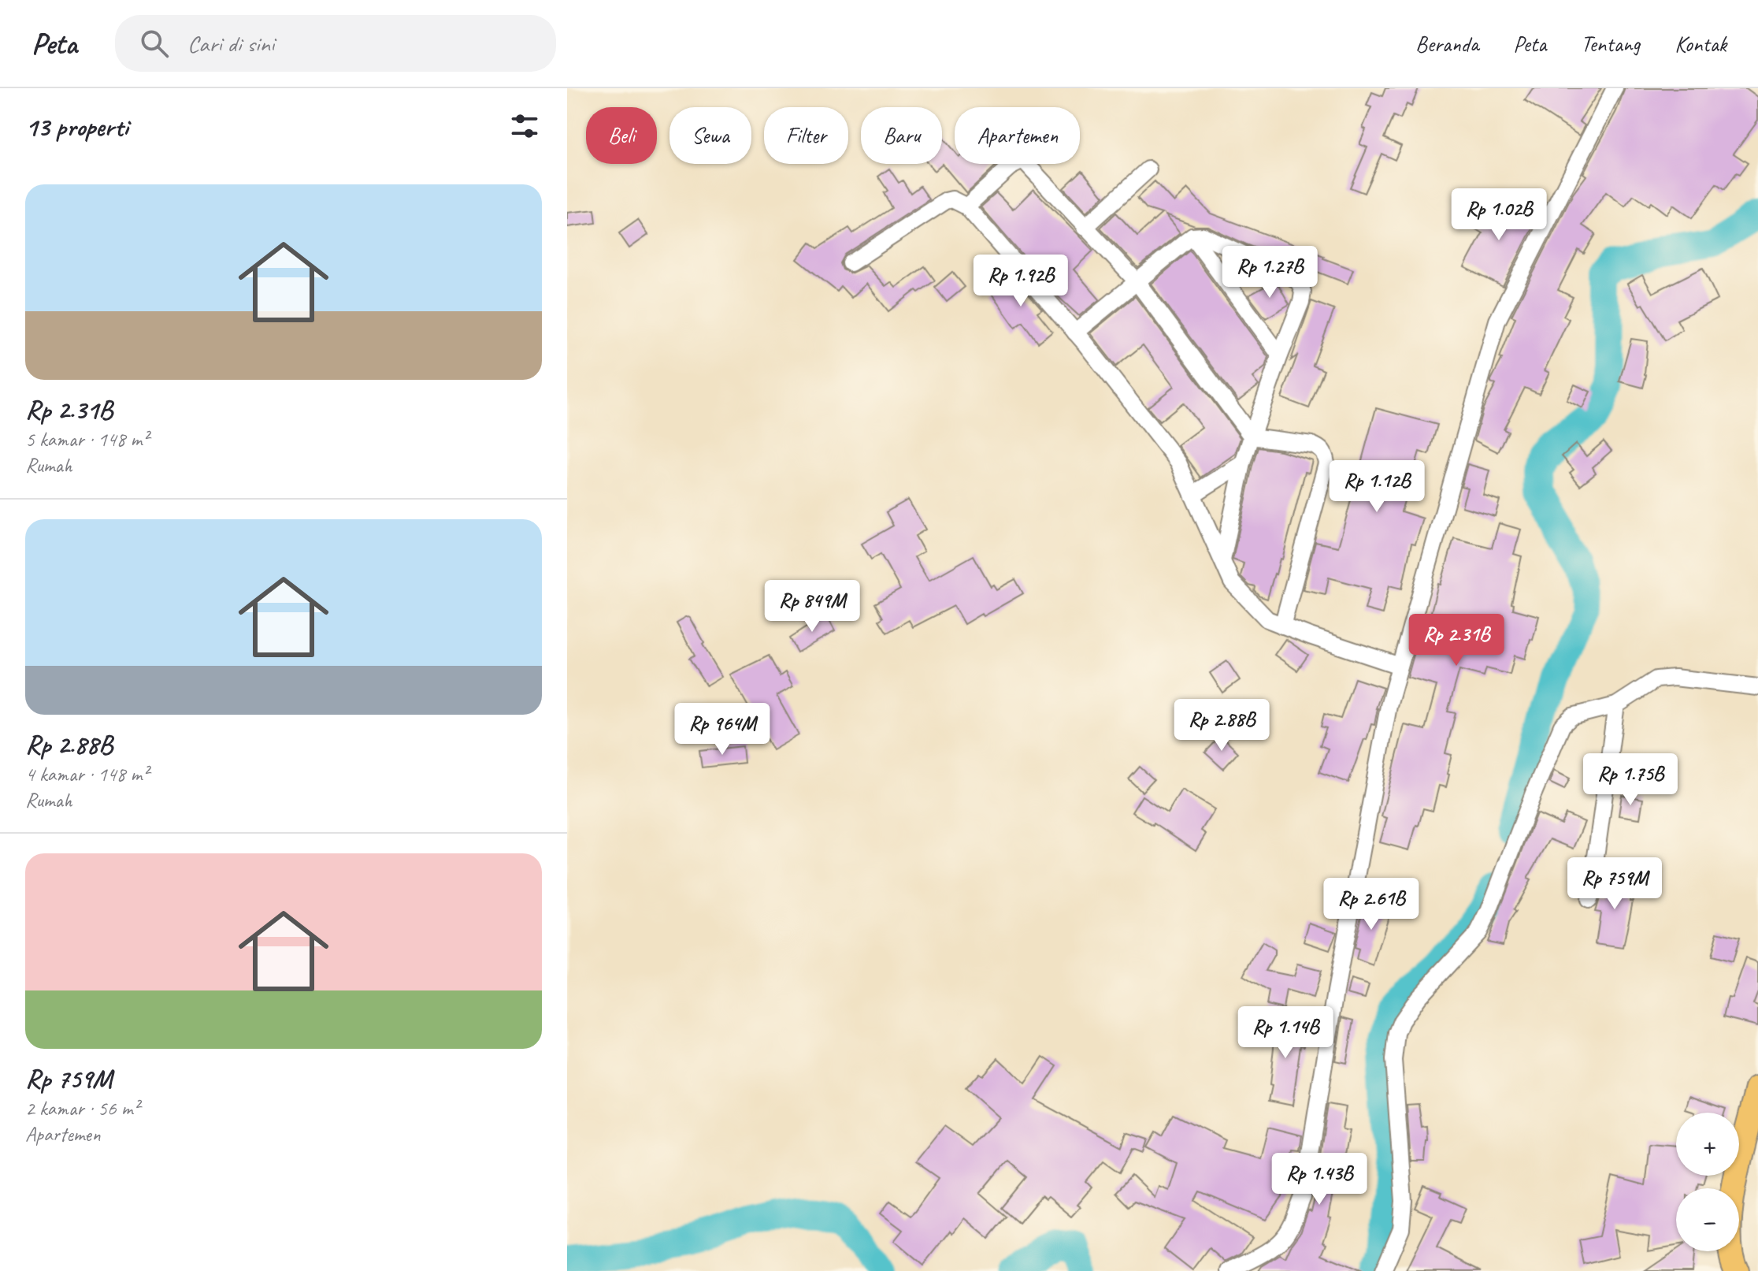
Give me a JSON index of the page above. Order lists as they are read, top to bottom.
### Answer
{
  "page": {
    "header": "Peta",
    "search": "Cari di sini",
    "nav": [
      "Beranda",
      "Peta",
      "Tentang",
      "Kontak"
    ],
    "heading": "13 properti",
    "chip": [
      "Beli",
      "Sewa",
      "Filter",
      "Baru",
      "Apartemen"
    ],
    "list": [
      {
        "name": "Rp 2.31B",
        "note": "5 kamar · 148 m² · Rumah"
      },
      {
        "name": "Rp 2.88B",
        "note": "4 kamar · 148 m² · Rumah"
      },
      {
        "name": "Rp 759M",
        "note": "2 kamar · 56 m² · Apartemen"
      }
    ],
    "price": [
      "Rp 1.02B",
      "Rp 1.27B",
      "Rp 1.92B",
      "Rp 1.12B",
      "Rp 849M",
      "Rp 2.31B",
      "Rp 2.88B",
      "Rp 964M",
      "Rp 1.75B",
      "Rp 759M",
      "Rp 2.61B",
      "Rp 1.14B",
      "Rp 1.43B"
    ],
    "map_buttons": ["+", "−"]
  }
}
